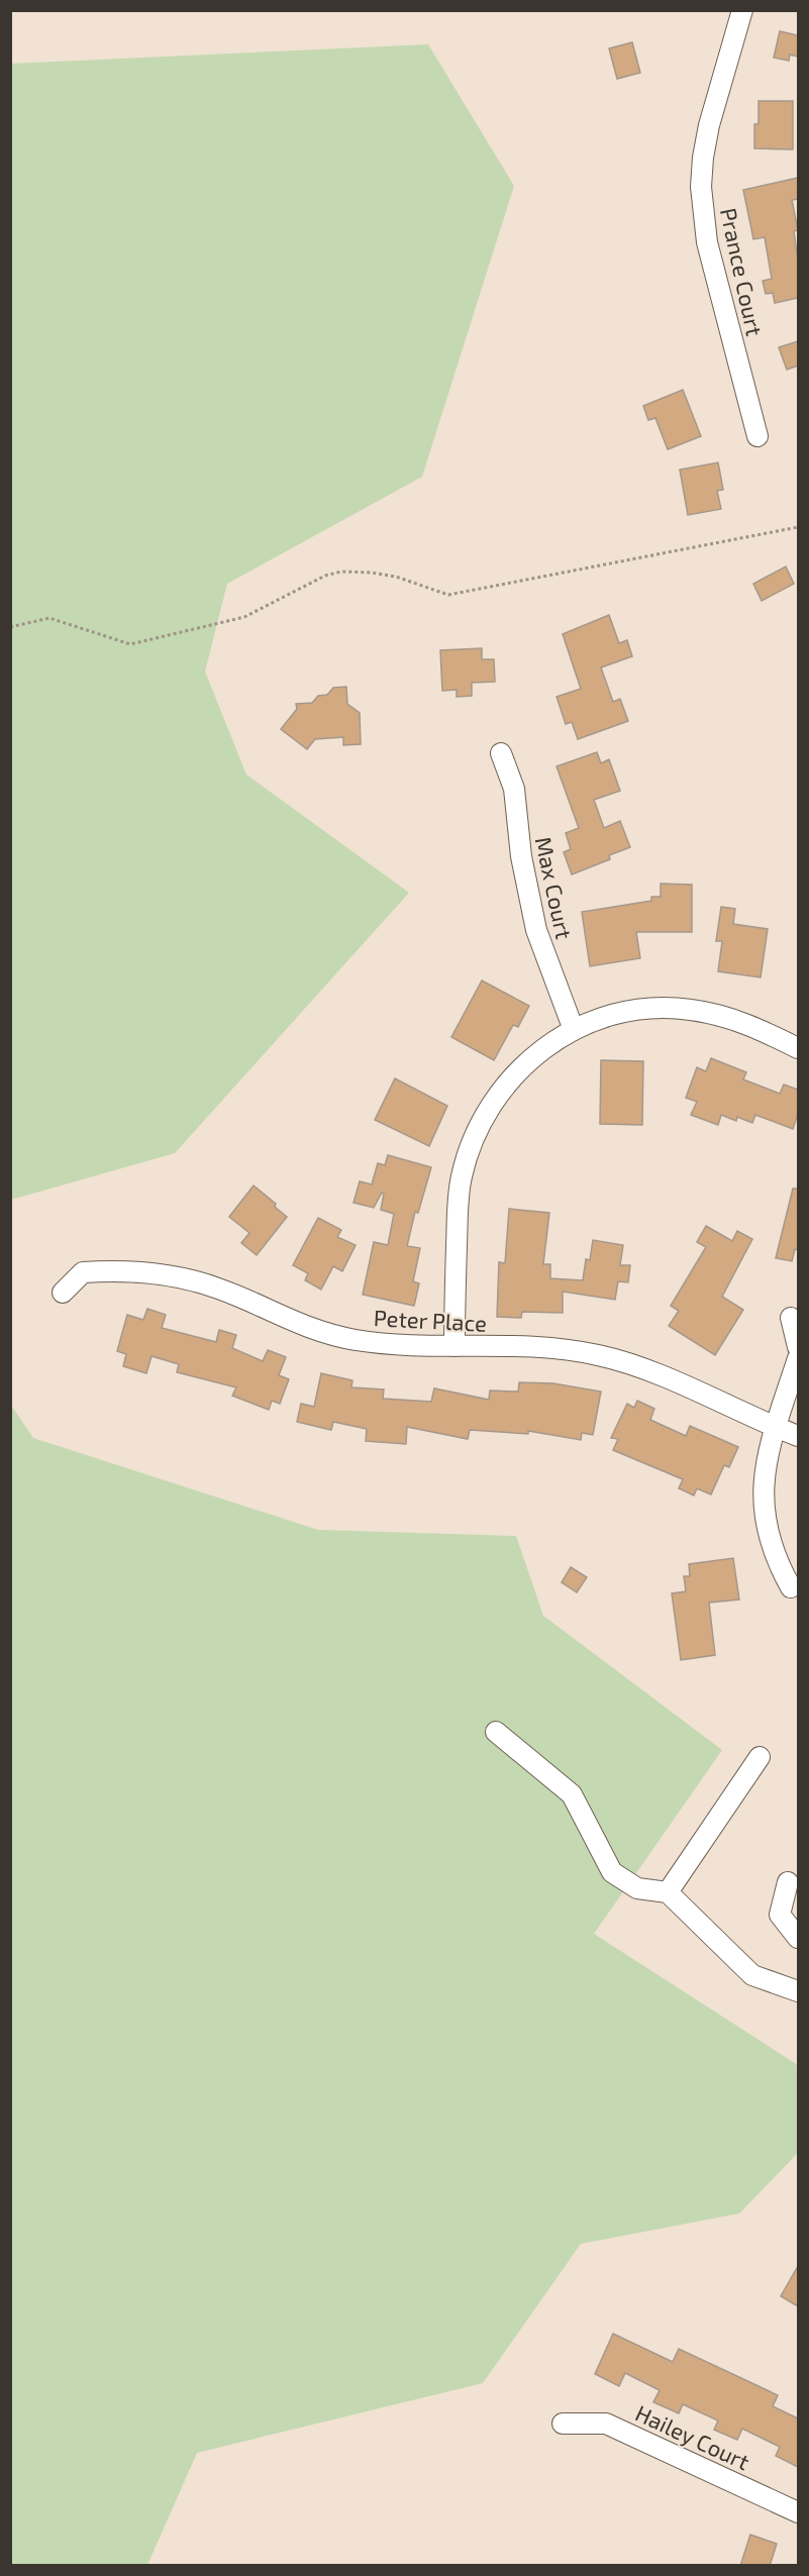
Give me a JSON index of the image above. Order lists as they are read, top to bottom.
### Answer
{
  "streets": {
    "street": [
      "Prance Court",
      "Max Court",
      "Peter Place",
      "Hailey Court"
    ]
  }
}
